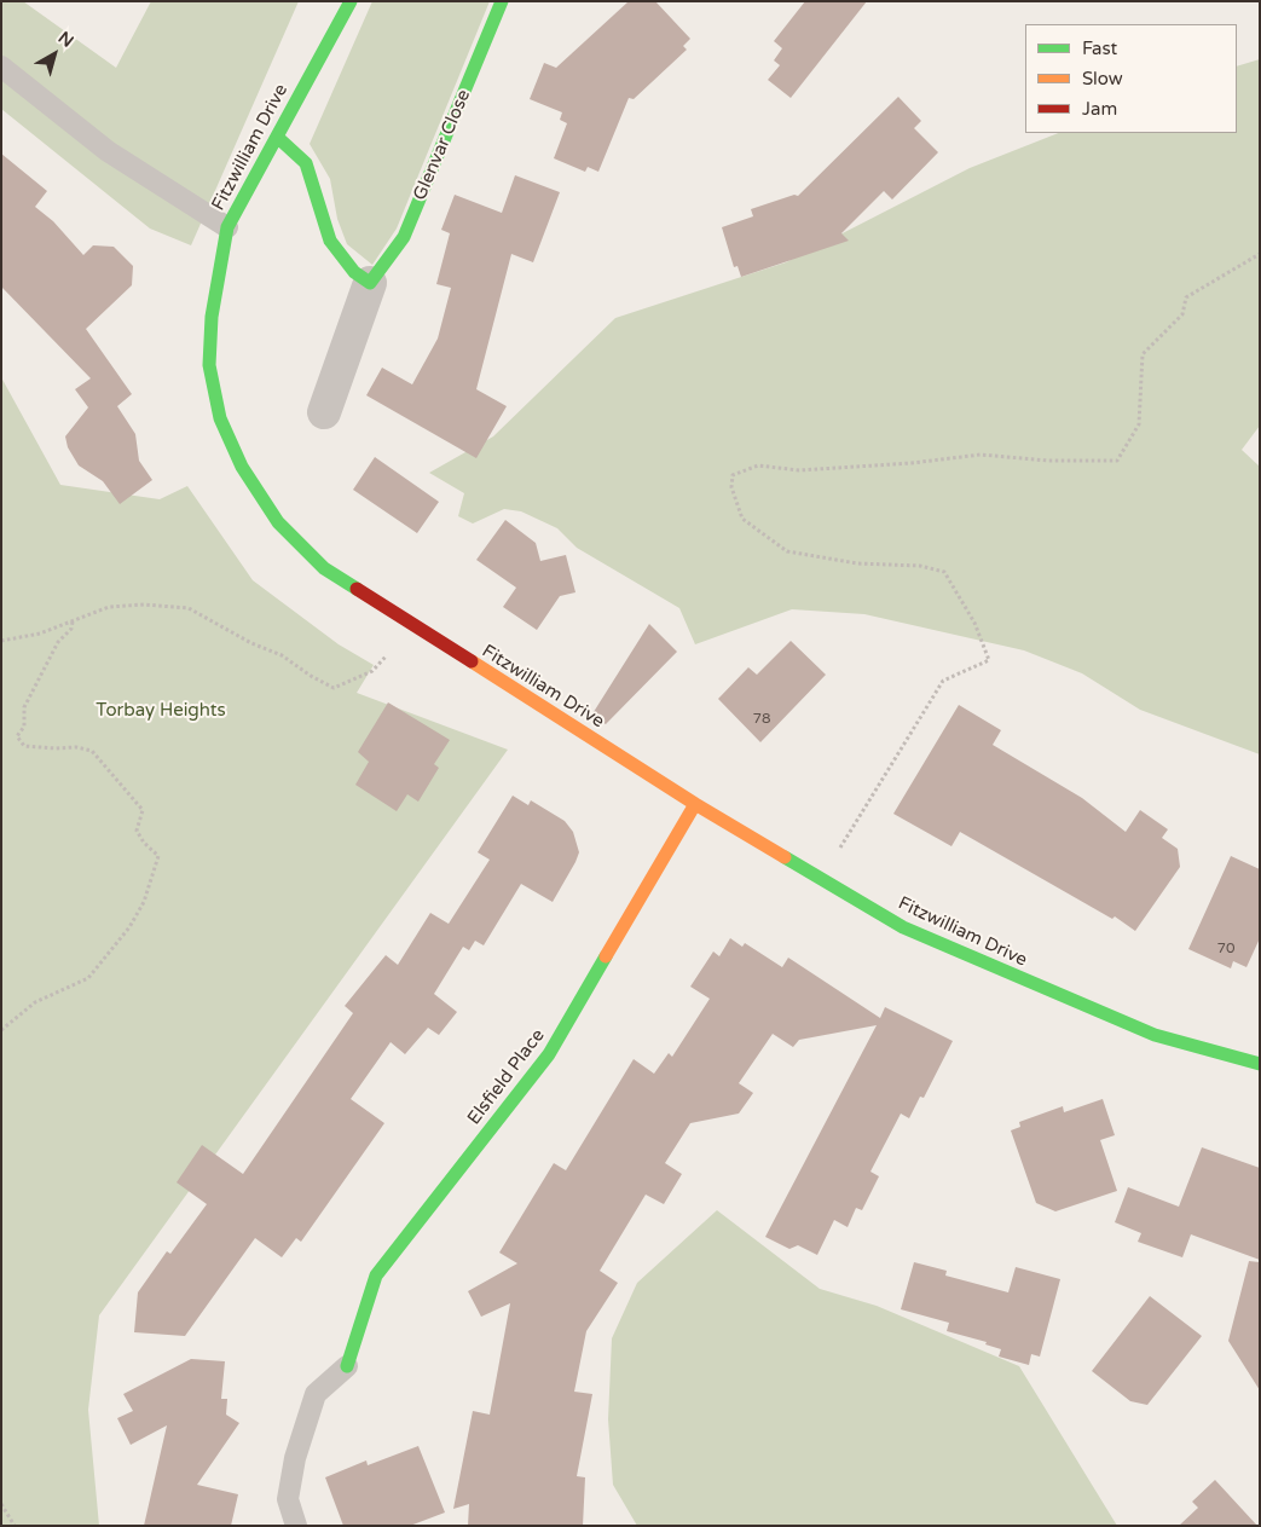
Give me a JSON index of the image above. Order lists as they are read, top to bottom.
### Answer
{
  "streets": {
    "street": ["Glenvar Close", "Fitzwilliam Drive", "Elsfield Place"]
  },
  "crossings": [
    ["Fitzwilliam Drive", "Elsfield Place"]
  ],
  "parks": ["Torbay Heights"],
  "house_numbers": ["78", "70"],
  "legend": ["Fast", "Slow", "Jam"],
  "north": "top right"
}
